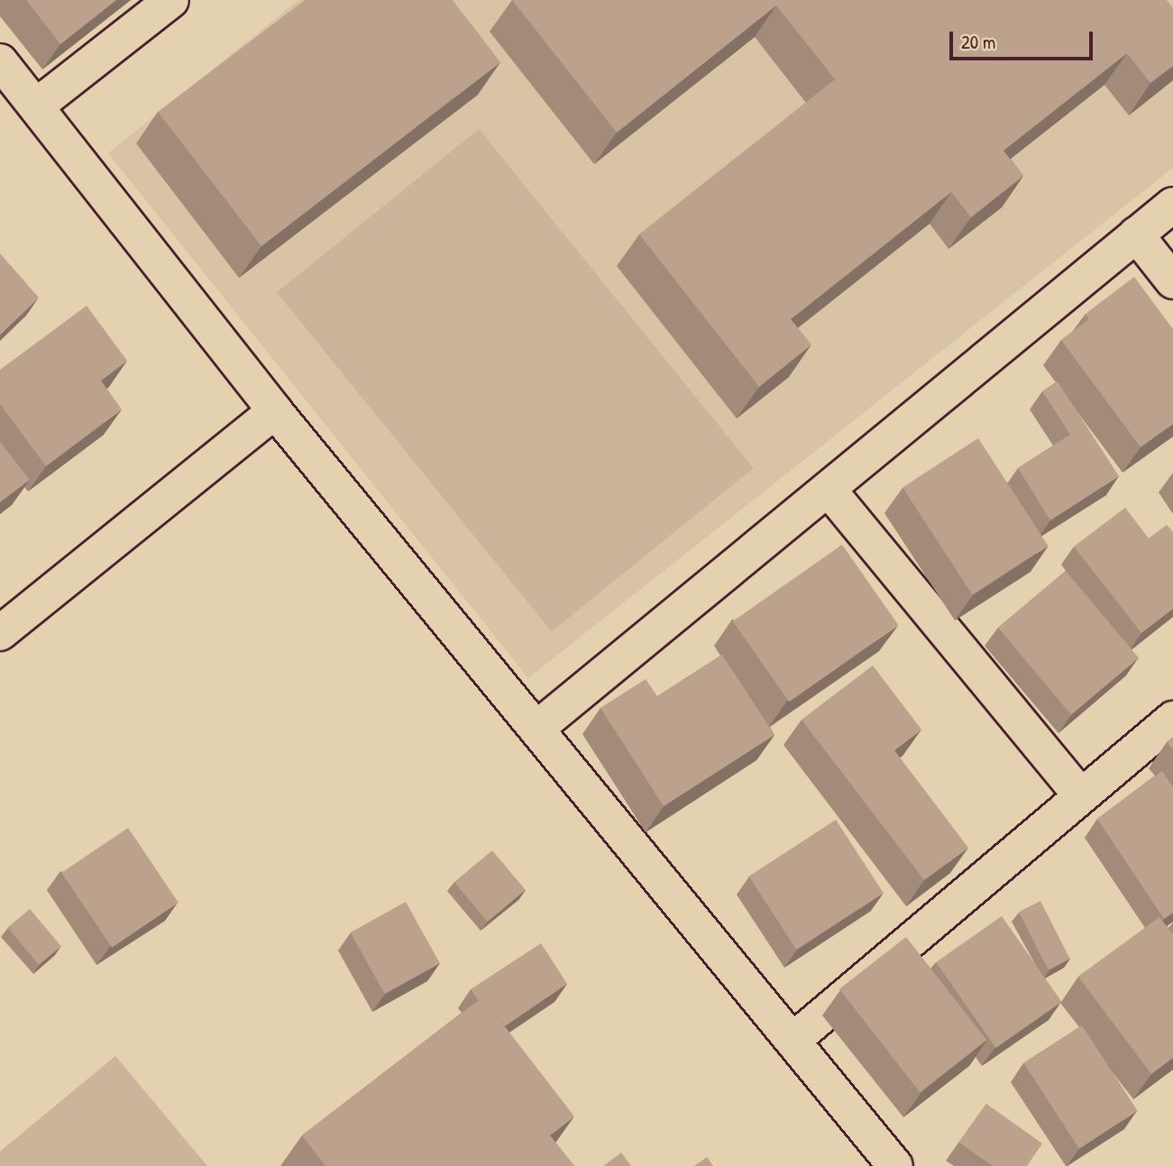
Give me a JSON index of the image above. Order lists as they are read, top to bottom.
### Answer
{
  "scale_bar": "20 m"
}
